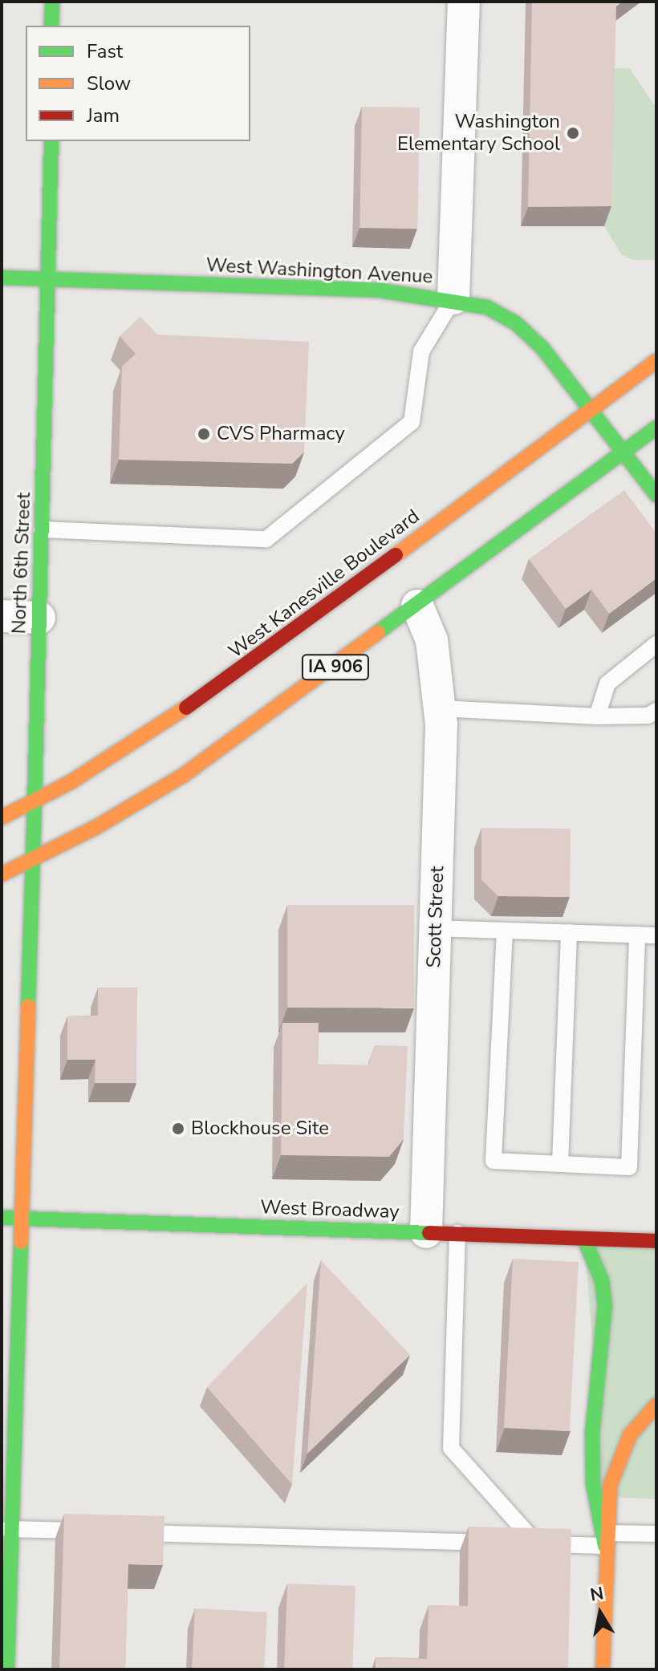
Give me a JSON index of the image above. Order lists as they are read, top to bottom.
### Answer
{
  "streets": {
    "main road": [
      "West Washington Avenue",
      "North 6th Street",
      "West Kanesville Boulevard",
      "IA 906",
      "West Broadway"
    ],
    "street": ["Scott Street"]
  },
  "crossings": [
    ["West Washington Avenue", "North 6th Street"],
    ["West Washington Avenue", "West Kanesville Boulevard"],
    ["West Washington Avenue", "IA 906"],
    ["North 6th Street", "West Kanesville Boulevard"],
    ["North 6th Street", "IA 906"],
    ["North 6th Street", "West Broadway"],
    ["IA 906", "Scott Street"],
    ["Scott Street", "West Broadway"]
  ],
  "places": ["Washington Elementary School", "CVS Pharmacy", "Blockhouse Site"],
  "legend": ["Fast", "Slow", "Jam"],
  "north": "top"
}
